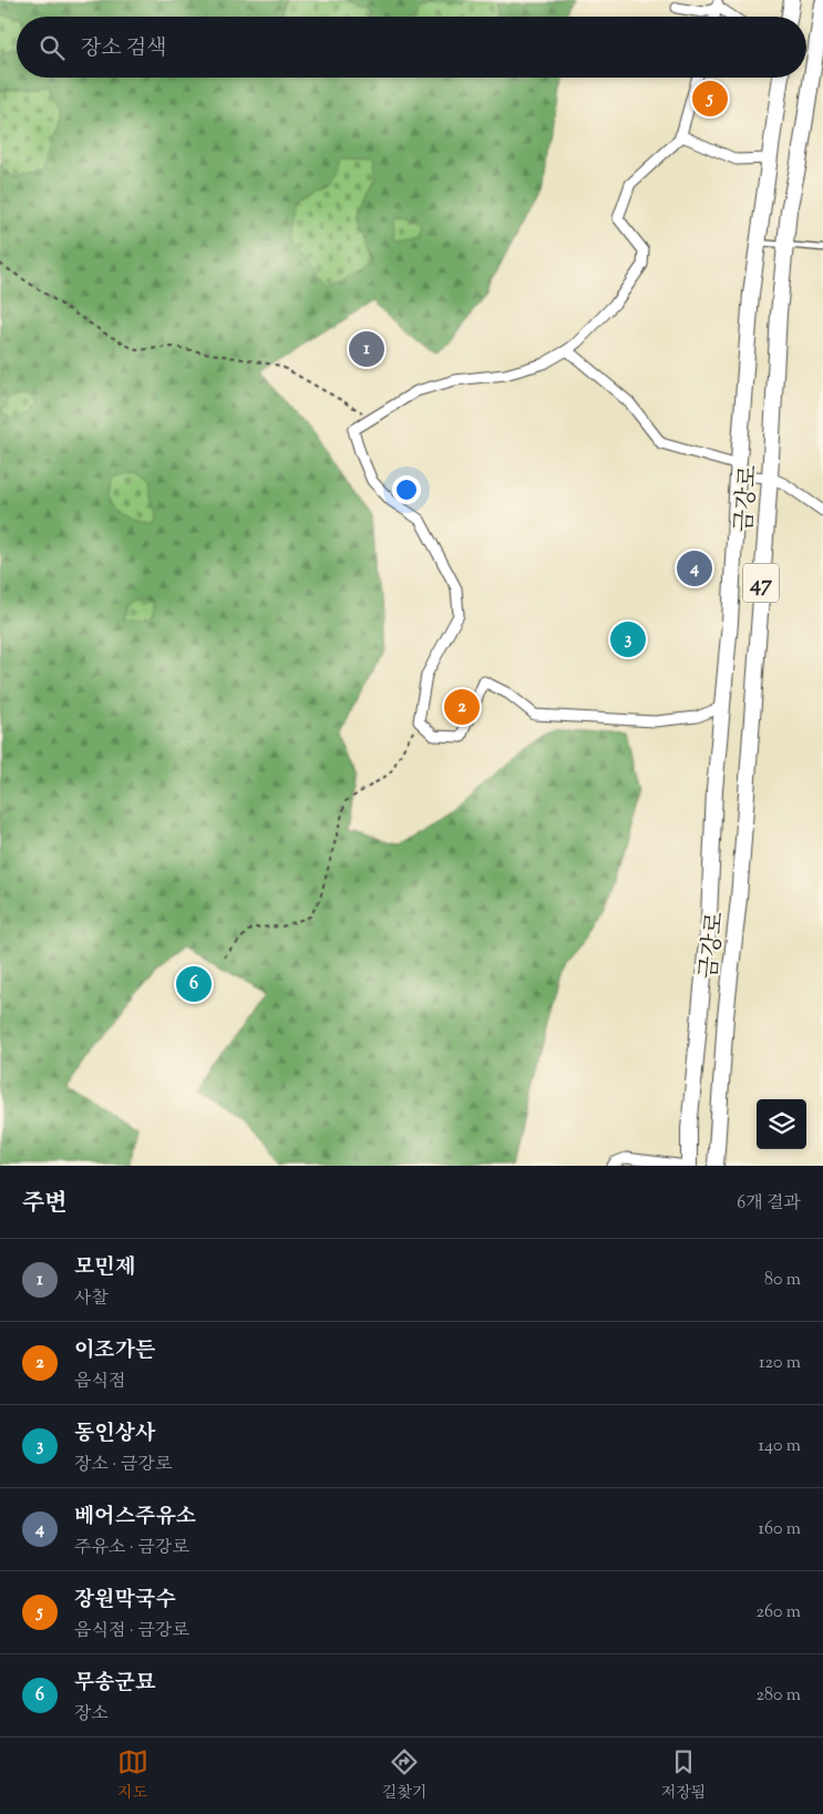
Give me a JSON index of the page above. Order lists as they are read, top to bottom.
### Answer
{
  "streets": {
    "main road": ["금강로", "47"]
  },
  "page": {
    "search": "장소 검색",
    "pins": [
      "5",
      "1",
      "4",
      "3",
      "2",
      "6"
    ],
    "heading": ["주변", "6개 결과"],
    "list": [
      {
        "mark": "1",
        "name": "모민제",
        "note": "사찰",
        "value": "80 m"
      },
      {
        "mark": "2",
        "name": "이조가든",
        "note": "음식점",
        "value": "120 m"
      },
      {
        "mark": "3",
        "name": "동인상사",
        "note": "장소 · 금강로",
        "value": "140 m"
      },
      {
        "mark": "4",
        "name": "베어스주유소",
        "note": "주유소 · 금강로",
        "value": "160 m"
      },
      {
        "mark": "5",
        "name": "장원막국수",
        "note": "음식점 · 금강로",
        "value": "260 m"
      },
      {
        "mark": "6",
        "name": "무송군묘",
        "note": "장소",
        "value": "280 m"
      }
    ],
    "nav": ["지도", "길찾기", "저장됨"]
  }
}
